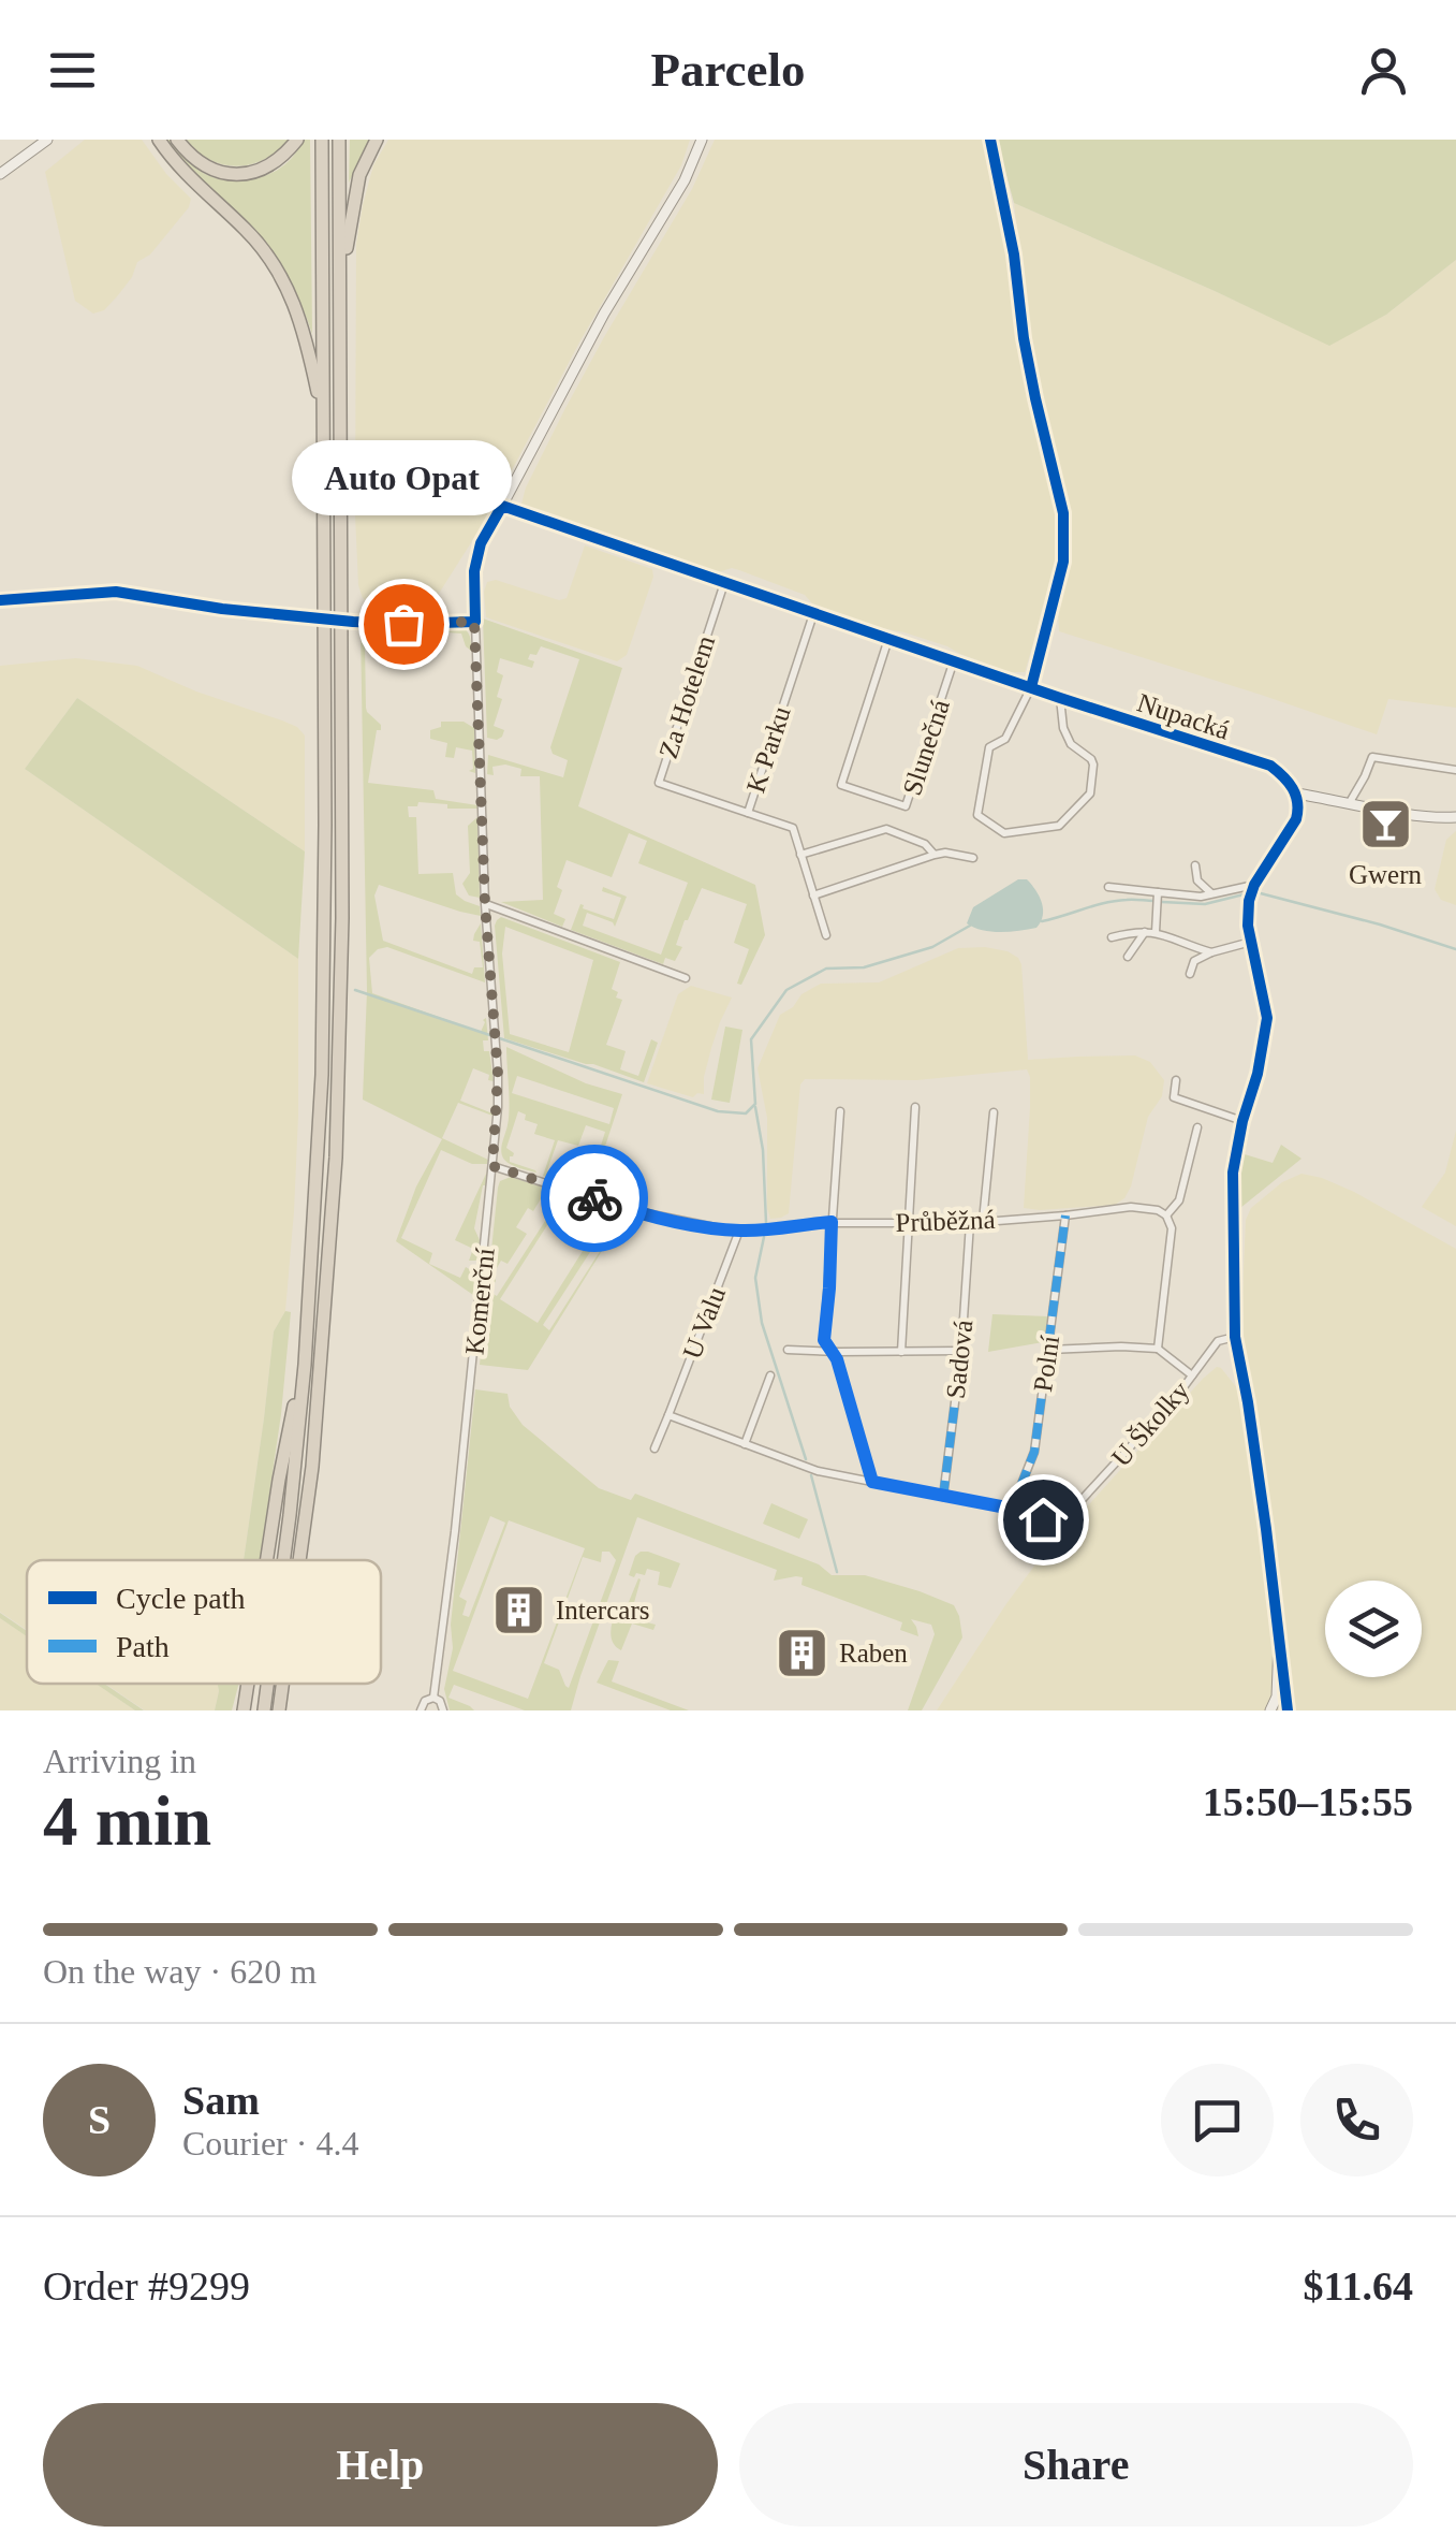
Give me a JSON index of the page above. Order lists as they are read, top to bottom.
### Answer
{
  "streets": {
    "street": [
      "Za Hotelem",
      "Nupacká",
      "Slunečná",
      "K Parku",
      "Průběžná",
      "Komerční",
      "U Valu",
      "Sadová",
      "Polní",
      "U Školky"
    ]
  },
  "crossings": [
    ["Za Hotelem", "Nupacká"],
    ["Za Hotelem", "K Parku"],
    ["Nupacká", "Slunečná"],
    ["Nupacká", "K Parku"],
    ["Nupacká", "Komerční"],
    ["Průběžná", "Komerční"],
    ["Průběžná", "U Valu"],
    ["Průběžná", "Sadová"],
    ["Průběžná", "Polní"],
    ["Sadová", "U Školky"],
    ["Polní", "U Školky"]
  ],
  "places": {
    "other": ["Auto Opat"],
    "bar": ["Gwern"],
    "building": ["Intercars", "Raben"]
  },
  "legend": ["Cycle path", "Path"],
  "page": {
    "header": "Parcelo",
    "bubble": "Auto Opat",
    "heading": ["4 min", "Arriving in", "15:50–15:55"],
    "panel": [
      "Sam",
      "Courier · 4.4",
      "Order #9299",
      "$11.64"
    ],
    "bar": "On the way · 620 m",
    "round": "S",
    "buttons": ["Help", "Share"]
  }
}
